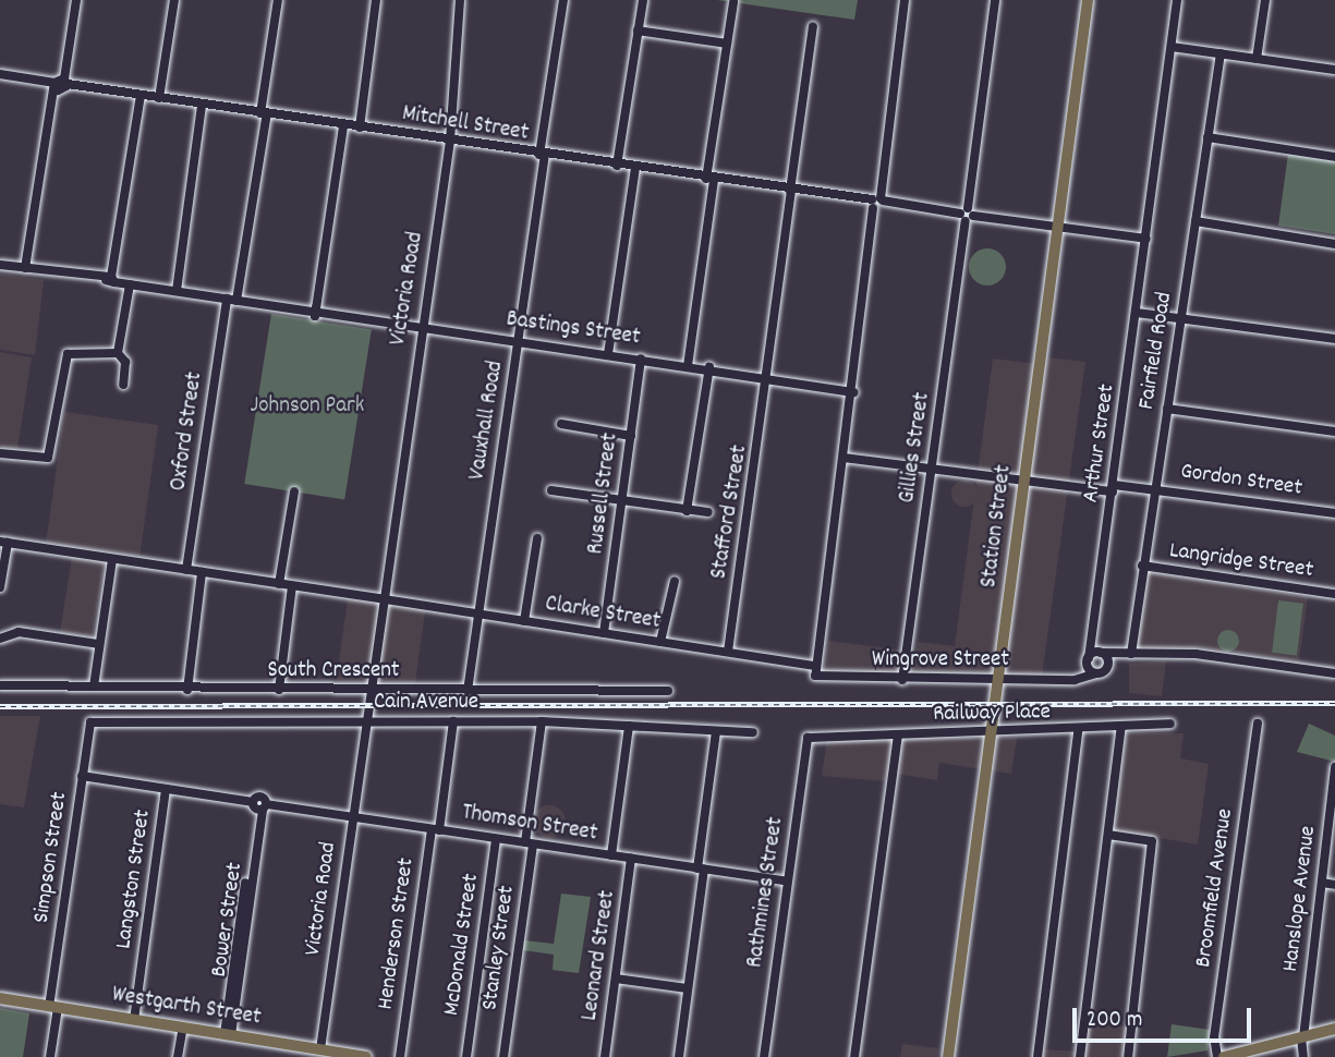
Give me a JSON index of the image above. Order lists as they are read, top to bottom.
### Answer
{
  "streets": {
    "main road": ["Station Street", "Westgarth Street"],
    "street": [
      "Mitchell Street",
      "Victoria Road",
      "Bastings Street",
      "Fairfield Road",
      "Vauxhall Road",
      "Oxford Street",
      "Arthur Street",
      "Gillies Street",
      "Gordon Street",
      "Russell Street",
      "Stafford Street",
      "Langridge Street",
      "Clarke Street",
      "Wingrove Street",
      "South Crescent",
      "Cain Avenue",
      "Railway Place",
      "Thomson Street",
      "Simpson Street",
      "Langston Street",
      "Broomfield Avenue",
      "Rathmines Street",
      "Hanslope Avenue",
      "Bower Street",
      "Henderson Street",
      "McDonald Street",
      "Stanley Street",
      "Leonard Street"
    ]
  },
  "crossings": [
    ["Mitchell Street", "Victoria Road"],
    ["Mitchell Street", "Vauxhall Road"],
    ["Mitchell Street", "Oxford Street"],
    ["Mitchell Street", "Arthur Street"],
    ["Mitchell Street", "Gillies Street"],
    ["Mitchell Street", "Stafford Street"],
    ["Mitchell Street", "Station Street"],
    ["Victoria Road", "Bastings Street"],
    ["Victoria Road", "Clarke Street"],
    ["Victoria Road", "South Crescent"],
    ["Victoria Road", "Cain Avenue"],
    ["Victoria Road", "Thomson Street"],
    ["Victoria Road", "Westgarth Street"],
    ["Bastings Street", "Vauxhall Road"],
    ["Bastings Street", "Oxford Street"],
    ["Bastings Street", "Russell Street"],
    ["Bastings Street", "Stafford Street"],
    ["Fairfield Road", "Gordon Street"],
    ["Fairfield Road", "Langridge Street"],
    ["Vauxhall Road", "Clarke Street"],
    ["Vauxhall Road", "South Crescent"],
    ["Oxford Street", "Clarke Street"],
    ["Arthur Street", "Gordon Street"],
    ["Gillies Street", "Gordon Street"],
    ["Gillies Street", "Wingrove Street"],
    ["Gordon Street", "Station Street"],
    ["Russell Street", "Clarke Street"],
    ["Stafford Street", "Clarke Street"],
    ["Station Street", "Wingrove Street"],
    ["Station Street", "Railway Place"],
    ["Clarke Street", "Wingrove Street"],
    ["Cain Avenue", "Simpson Street"],
    ["Cain Avenue", "Henderson Street"],
    ["Cain Avenue", "Stanley Street"],
    ["Railway Place", "Rathmines Street"],
    ["Thomson Street", "Simpson Street"],
    ["Thomson Street", "Langston Street"],
    ["Thomson Street", "Rathmines Street"],
    ["Thomson Street", "Bower Street"],
    ["Thomson Street", "Henderson Street"],
    ["Thomson Street", "McDonald Street"],
    ["Thomson Street", "Stanley Street"],
    ["Thomson Street", "Leonard Street"],
    ["Simpson Street", "Westgarth Street"],
    ["Langston Street", "Westgarth Street"],
    ["Bower Street", "Westgarth Street"]
  ],
  "parks": ["Johnson Park"],
  "scale_bar": "200 m"
}
